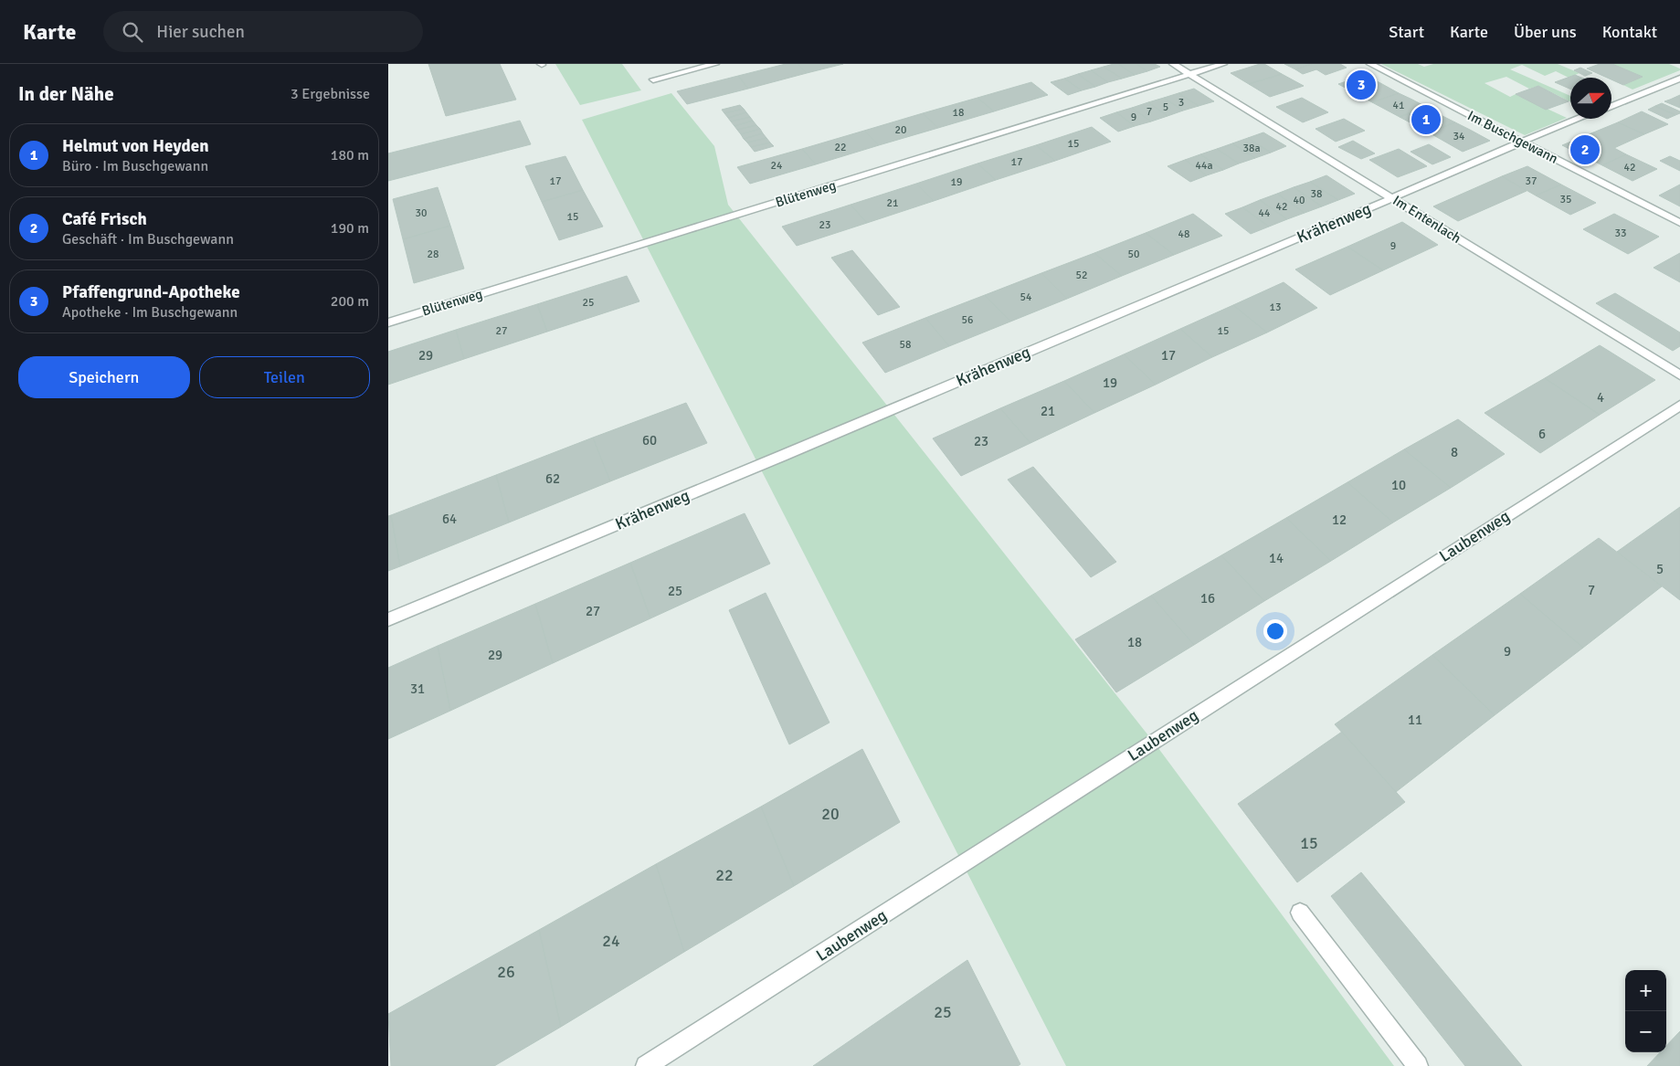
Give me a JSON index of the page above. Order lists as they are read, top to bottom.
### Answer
{
  "streets": {
    "street": [
      "Im Buschgewann",
      "Blütenweg",
      "Im Entenlach",
      "Krähenweg",
      "Laubenweg"
    ]
  },
  "crossings": [
    ["Im Buschgewann", "Krähenweg"],
    ["Blütenweg", "Im Entenlach"],
    ["Im Entenlach", "Krähenweg"]
  ],
  "house_numbers": [
    "3",
    "41",
    "5",
    "7",
    "18",
    "9",
    "20",
    "34",
    "15",
    "22",
    "38a",
    "17",
    "24",
    "44a",
    "42",
    "17",
    "37",
    "19",
    "38",
    "35",
    "40",
    "21",
    "42",
    "30",
    "44",
    "15",
    "23",
    "33",
    "48",
    "9",
    "28",
    "50",
    "52",
    "54",
    "25",
    "13",
    "56",
    "27",
    "15",
    "58",
    "29",
    "17",
    "19",
    "4",
    "21",
    "6",
    "60",
    "23",
    "8",
    "62",
    "10",
    "64",
    "12",
    "14",
    "5",
    "7",
    "25",
    "16",
    "27",
    "18",
    "9",
    "29",
    "31",
    "11",
    "20",
    "15",
    "22",
    "24",
    "26",
    "25"
  ],
  "north": "right",
  "page": {
    "header": "Karte",
    "search": "Hier suchen",
    "nav": [
      "Start",
      "Karte",
      "Über uns",
      "Kontakt"
    ],
    "heading": ["In der Nähe", "3 Ergebnisse"],
    "pins": ["3", "1", "2"],
    "list": [
      {
        "mark": "1",
        "name": "Helmut von Heyden",
        "note": "Büro · Im Buschgewann",
        "value": "180 m"
      },
      {
        "mark": "2",
        "name": "Café Frisch",
        "note": "Geschäft · Im Buschgewann",
        "value": "190 m"
      },
      {
        "mark": "3",
        "name": "Pfaffengrund-Apotheke",
        "note": "Apotheke · Im Buschgewann",
        "value": "200 m"
      }
    ],
    "buttons": ["Speichern", "Teilen"],
    "map_buttons": ["+", "−"]
  }
}
